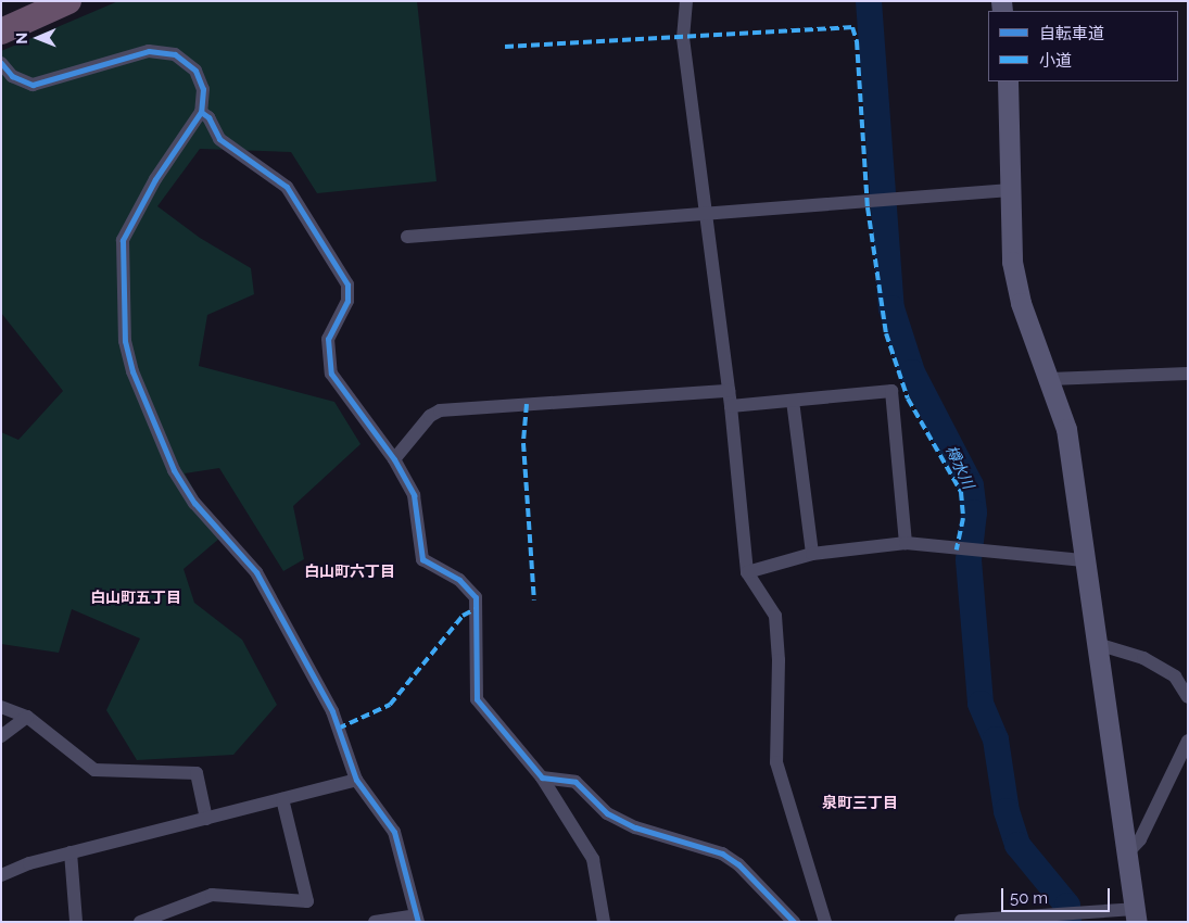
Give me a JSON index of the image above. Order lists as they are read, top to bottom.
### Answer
{
  "districts": ["白山町六丁目", "白山町五丁目", "泉町三丁目"],
  "water": ["樽水川"],
  "legend": ["自転車道", "小道"],
  "scale_bar": "50 m",
  "north": "left"
}
